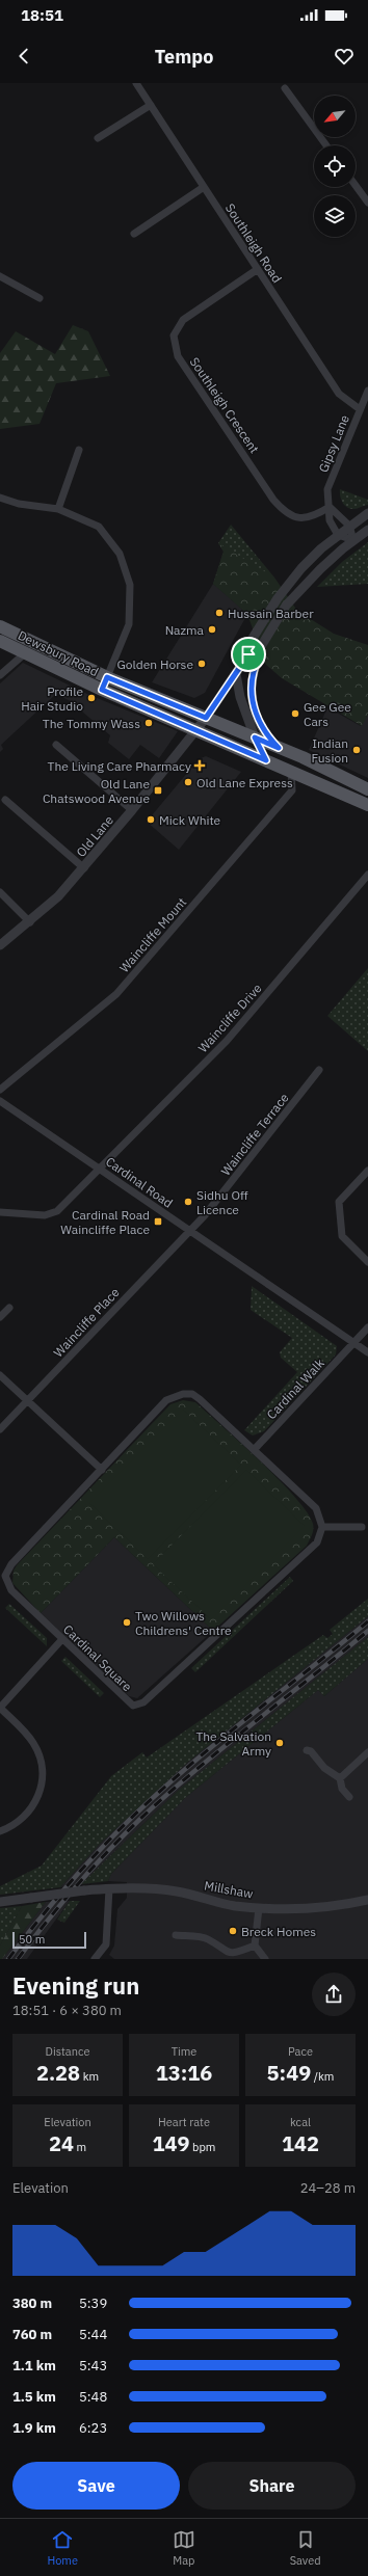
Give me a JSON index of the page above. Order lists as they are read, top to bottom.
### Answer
{
  "streets": {
    "main road": ["Dewsbury Road"],
    "street": [
      "Southleigh Road",
      "Southleigh Crescent",
      "Gipsy Lane",
      "Old Lane",
      "Waincliffe Mount",
      "Waincliffe Drive",
      "Waincliffe Terrace",
      "Cardinal Road",
      "Waincliffe Place",
      "Cardinal Walk",
      "Cardinal Square",
      "Millshaw"
    ]
  },
  "crossings": [
    ["Southleigh Road", "Southleigh Crescent"],
    ["Southleigh Road", "Gipsy Lane"],
    ["Southleigh Crescent", "Gipsy Lane"],
    ["Dewsbury Road", "Old Lane"],
    ["Dewsbury Road", "Waincliffe Mount"],
    ["Waincliffe Drive", "Cardinal Road"],
    ["Waincliffe Terrace", "Cardinal Road"],
    ["Waincliffe Terrace", "Waincliffe Place"],
    ["Cardinal Road", "Waincliffe Place"],
    ["Cardinal Road", "Cardinal Walk"],
    ["Cardinal Walk", "Cardinal Square"]
  ],
  "places": {
    "other": [
      "Hussain Barber",
      "Nazma",
      "Golden Horse",
      "Profile Hair Studio",
      "Gee Gee Cars",
      "The Tommy Wass",
      "Indian Fusion",
      "Old Lane Express",
      "Mick White",
      "Sidhu Off Licence",
      "Two Willows Childrens' Centre",
      "The Salvation Army",
      "Breck Homes"
    ],
    "health": ["The Living Care Pharmacy"],
    "transit": ["Old Lane Chatswood Avenue", "Cardinal Road Waincliffe Place"]
  },
  "scale_bar": "50 m",
  "north": "bottom left",
  "page": {
    "status": "18:51",
    "header": "Tempo",
    "scale": "50 m",
    "heading": ["Evening run", "18:51 · 6 × 380 m"],
    "stats": [
      ["Distance", "2.28 km"],
      ["Time", "13:16"],
      ["Pace", "5:49 /km"],
      ["Elevation", "24 m"],
      ["Heart rate", "149 bpm"],
      ["kcal", "142"]
    ],
    "chart": ["Elevation", "24–28 m"],
    "list": [
      {
        "name": "380 m",
        "note": "5:39"
      },
      {
        "name": "760 m",
        "note": "5:44"
      },
      {
        "name": "1.1 km",
        "note": "5:43"
      },
      {
        "name": "1.5 km",
        "note": "5:48"
      },
      {
        "name": "1.9 km",
        "note": "6:23"
      }
    ],
    "buttons": ["Save", "Share"],
    "tabs": ["Home", "Map", "Saved"]
  }
}
